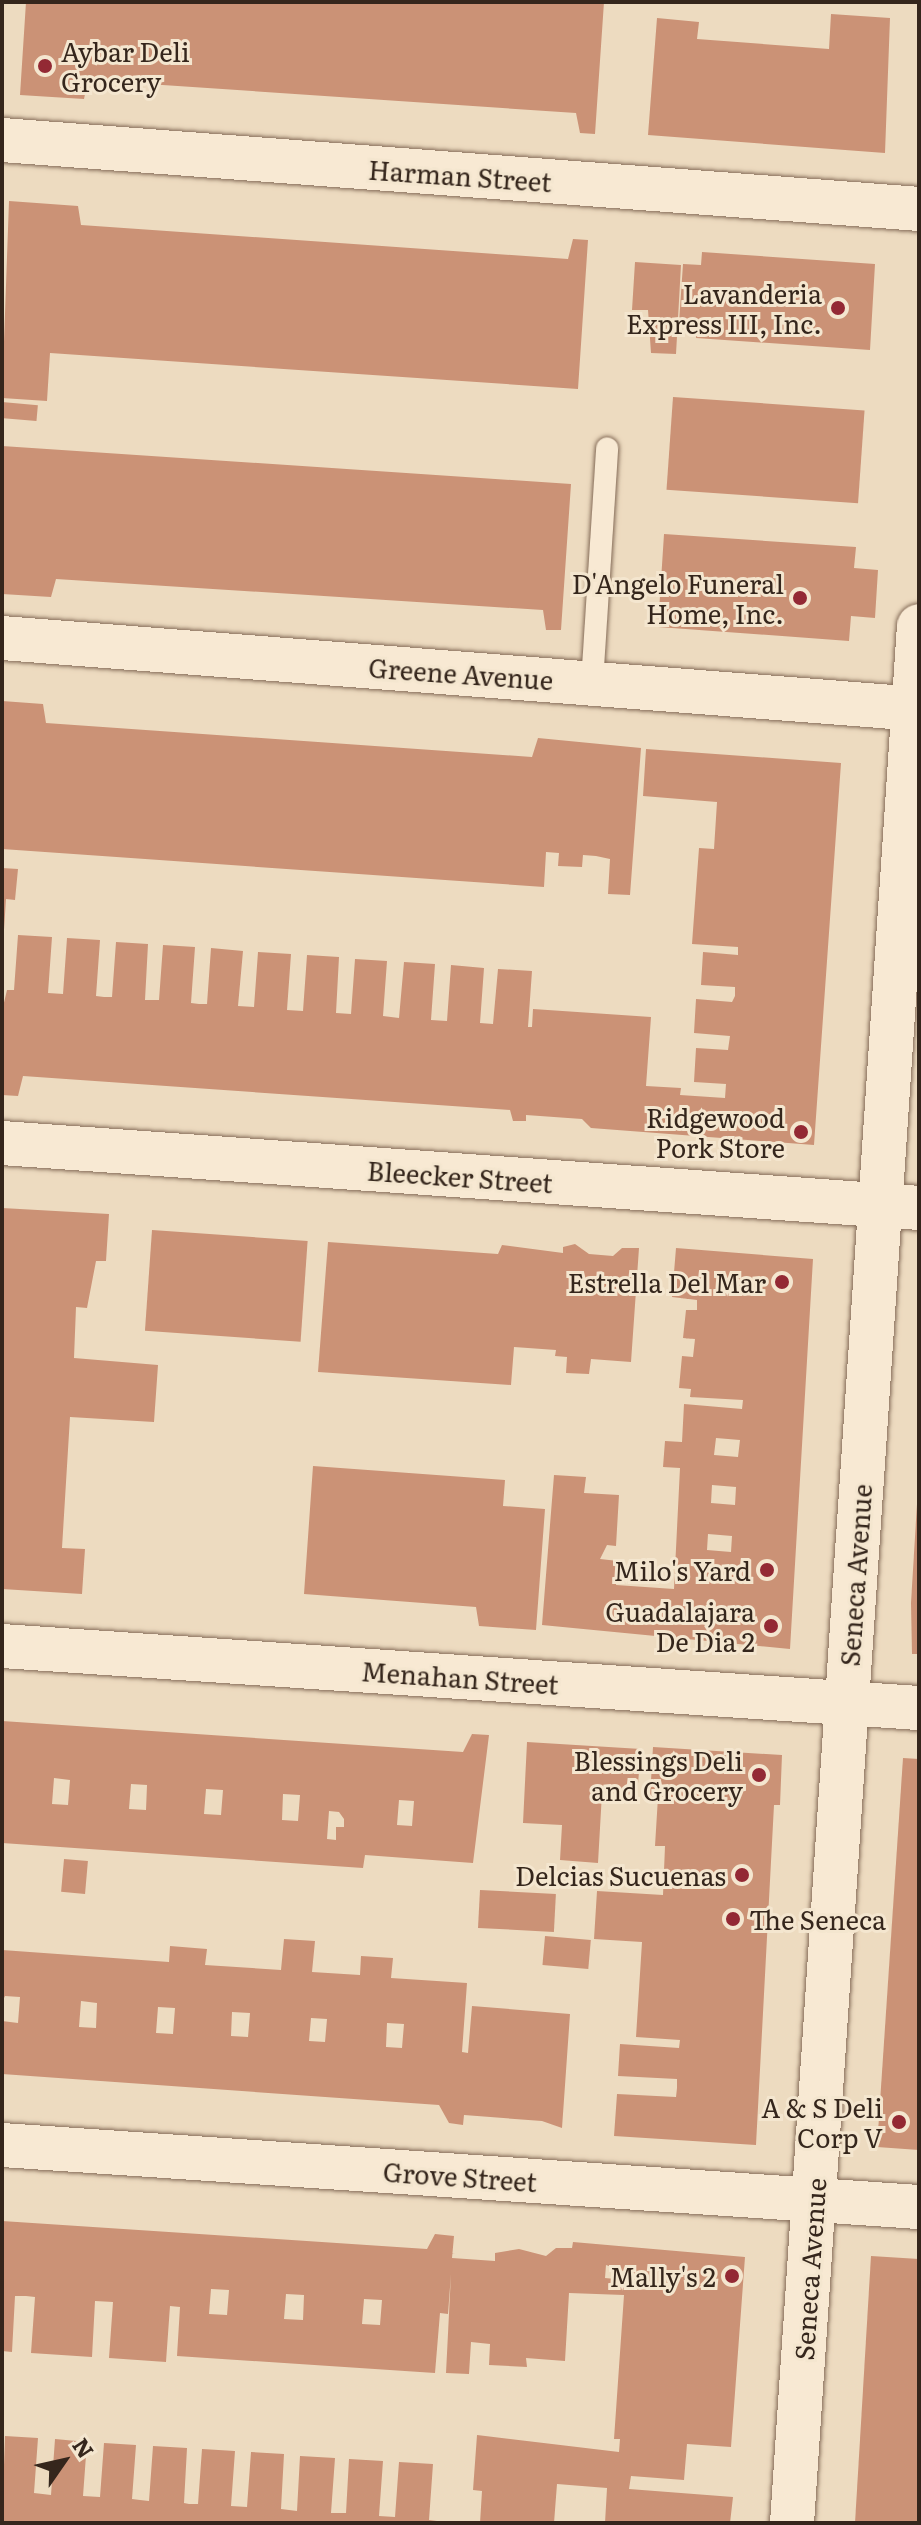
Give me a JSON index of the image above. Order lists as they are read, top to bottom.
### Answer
{
  "streets": {
    "street": [
      "Harman Street",
      "Greene Avenue",
      "Bleecker Street",
      "Seneca Avenue",
      "Menahan Street",
      "Grove Street"
    ]
  },
  "crossings": [
    ["Greene Avenue", "Seneca Avenue"],
    ["Bleecker Street", "Seneca Avenue"],
    ["Seneca Avenue", "Menahan Street"],
    ["Seneca Avenue", "Grove Street"]
  ],
  "places": [
    "Aybar Deli Grocery",
    "Lavanderia Express III, Inc.",
    "D'Angelo Funeral Home, Inc.",
    "Ridgewood Pork Store",
    "Estrella Del Mar",
    "Milo's Yard",
    "Guadalajara De Dia 2",
    "Blessings Deli and Grocery",
    "Delcias Sucuenas",
    "The Seneca",
    "A & S Deli Corp V",
    "Mally's 2"
  ],
  "north": "top right"
}
